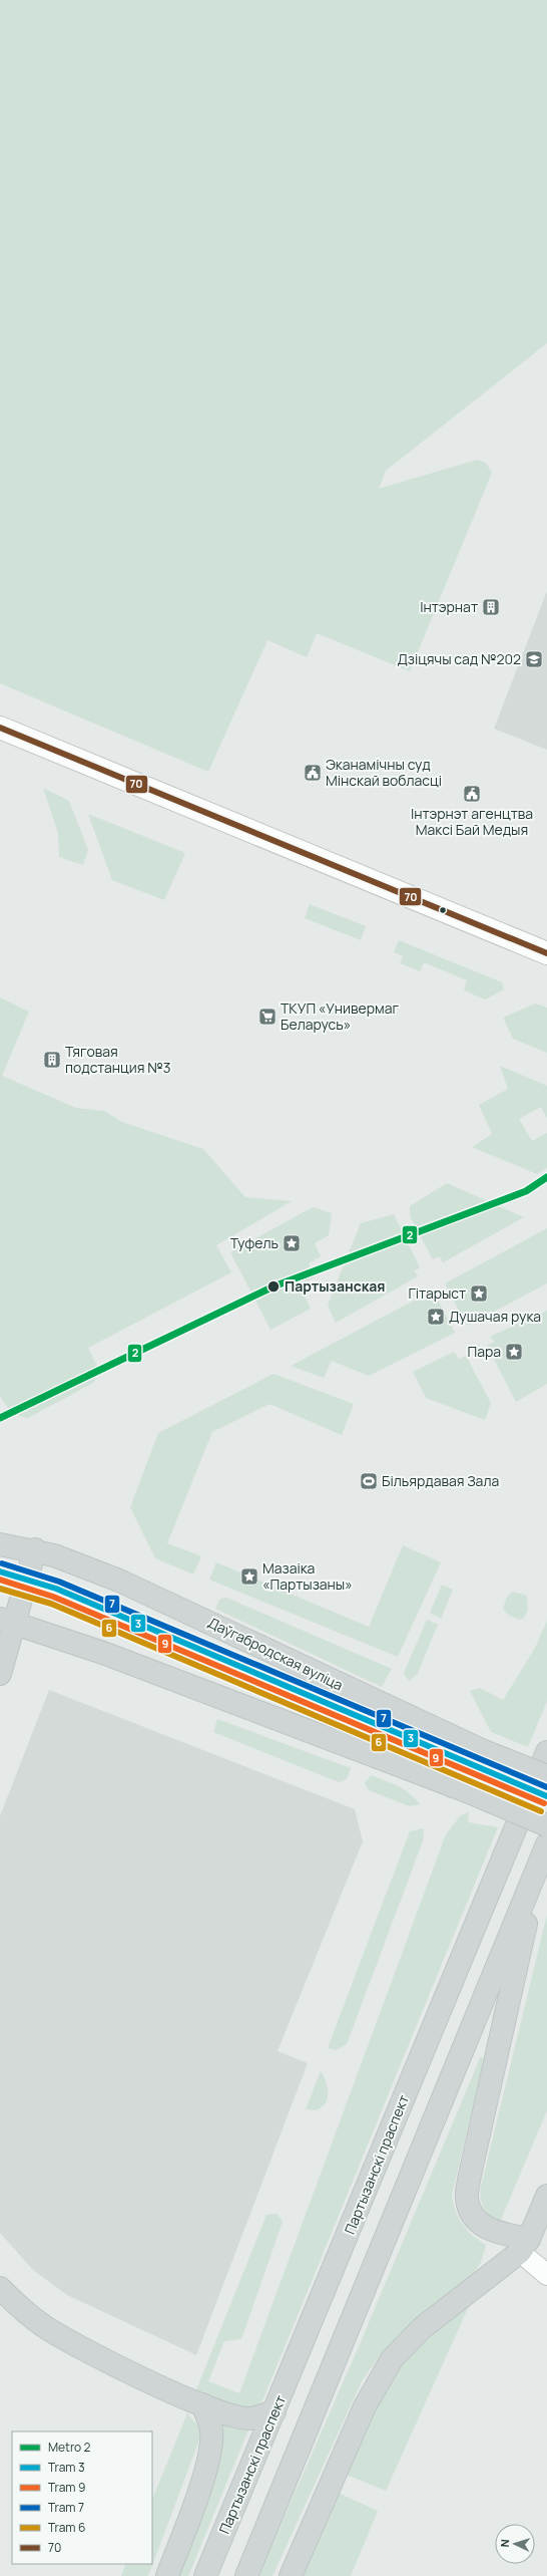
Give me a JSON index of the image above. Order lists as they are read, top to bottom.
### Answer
{
  "streets": {
    "main road": ["Даўгабродская вуліца", "Партызанскі праспект"]
  },
  "places": {
    "building": ["Інтэрнат", "Тяговая подстанция №3"],
    "school or university": ["Дзіцячы сад №202"],
    "public building": ["Эканамічны суд Мінскай вобласці", "Інтэрнэт агенцтва Максі Бай Медыя"],
    "supermarket": ["ТКУП «Универмаг Беларусь»"],
    "place": [
      "Туфель",
      "Гітарыст",
      "Душачая рука",
      "Пара",
      "Мазаіка «Партызаны»"
    ],
    "other": ["Партызанская"],
    "sports": ["Більярдавая Зала"]
  },
  "lines": [
    "transit line 70",
    "metro line 2",
    "tram line 7",
    "tram line 3",
    "tram line 9",
    "tram line 6"
  ],
  "legend": [
    "Metro 2",
    "Tram 3",
    "Tram 9",
    "Tram 7",
    "Tram 6",
    "70"
  ],
  "north": "left"
}
